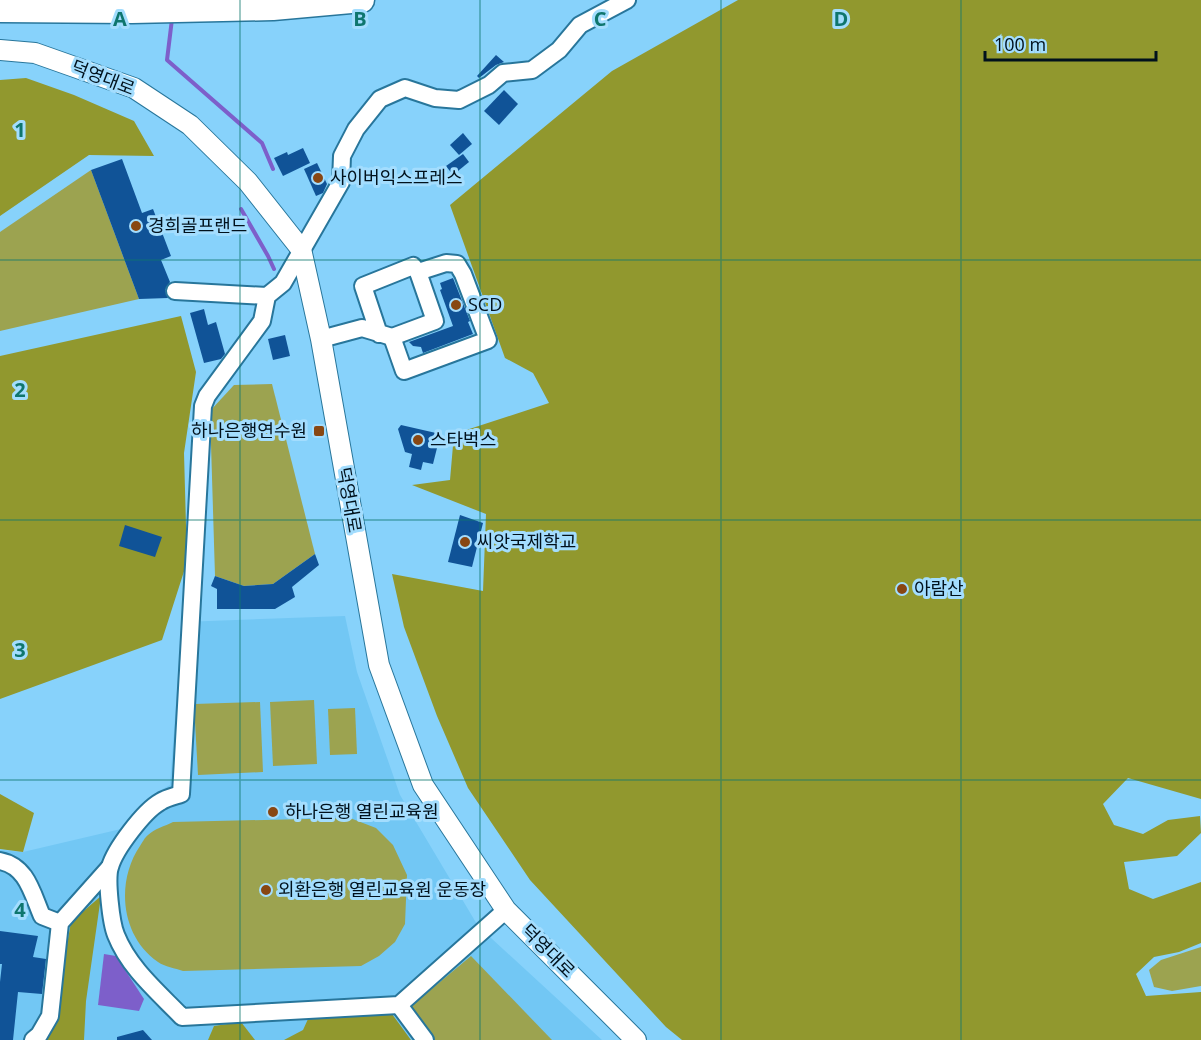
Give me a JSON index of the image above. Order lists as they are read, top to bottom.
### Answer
{
  "streets": {
    "main road": ["덕영대로"]
  },
  "places": {
    "other": [
      "사이버익스프레스",
      "경희골프랜드",
      "SCD",
      "스타벅스",
      "씨앗국제학교",
      "아람산",
      "하나은행 열린교육원",
      "외환은행 열린교육원 운동장"
    ],
    "transit": ["하나은행연수원"]
  },
  "scale_bar": "100 m",
  "grid": {
    "columns": [
      "A",
      "B",
      "C",
      "D"
    ],
    "rows": [
      "1",
      "2",
      "3",
      "4"
    ]
  }
}
